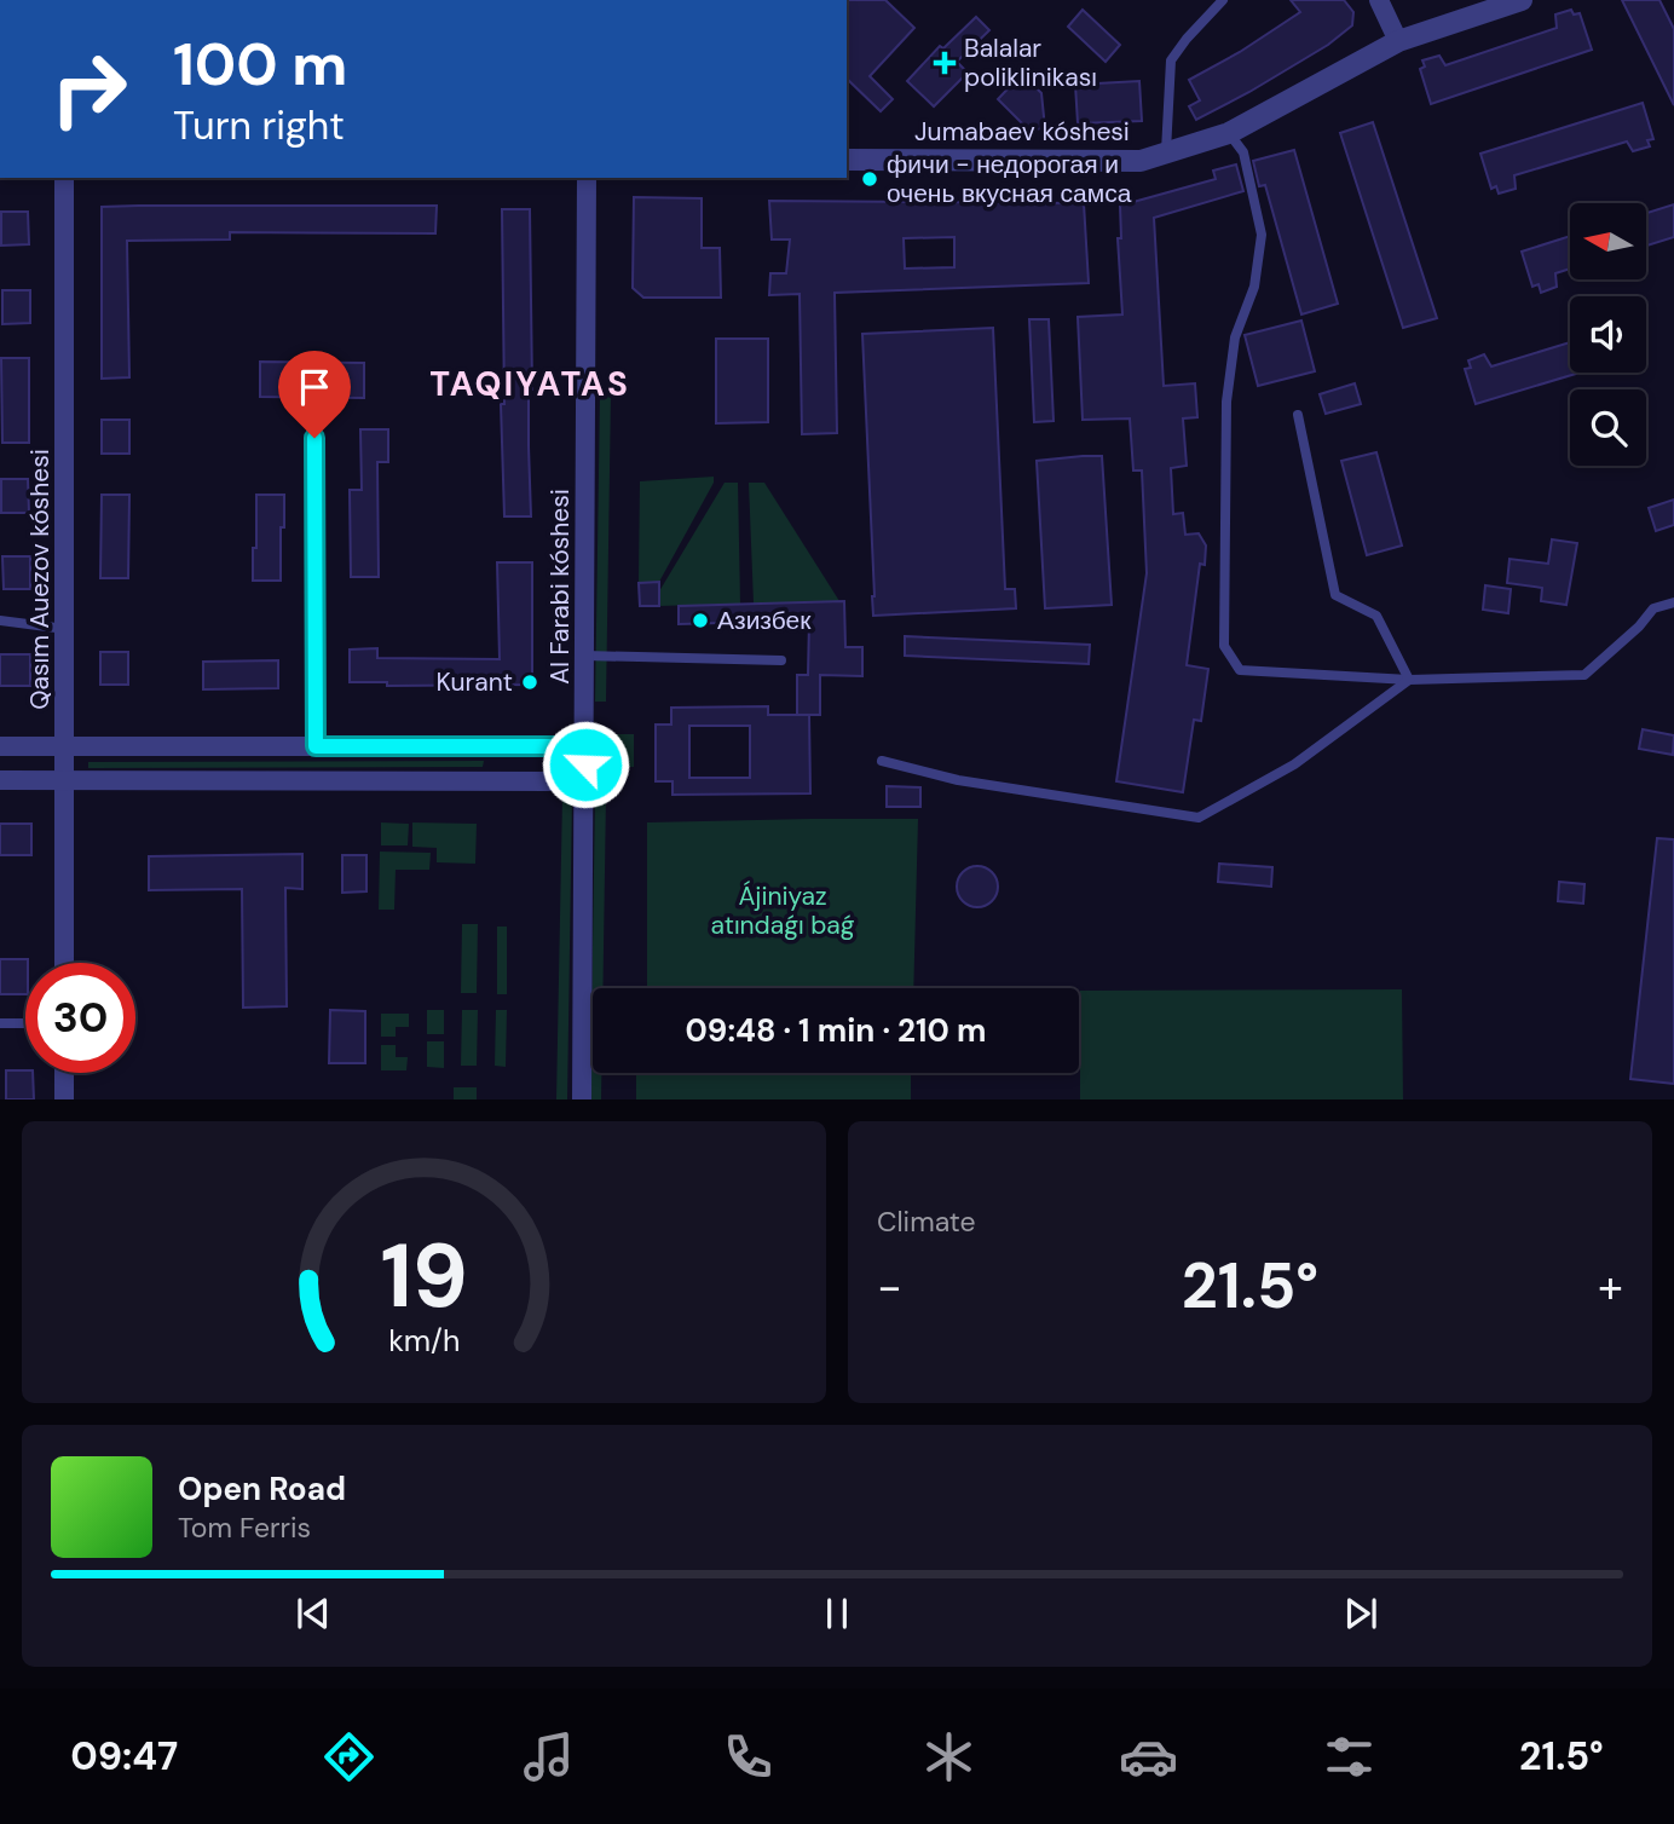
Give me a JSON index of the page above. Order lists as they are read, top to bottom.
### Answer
{
  "streets": {
    "street": ["Jumabaev kóshesi", "Qasım Auezov kóshesi", "Al Farabi kóshesi"]
  },
  "districts": ["TAQIYATAS"],
  "parks": ["Ájiniyaz atındaǵı baǵ"],
  "places": {
    "health": ["Balalar poliklinikası"],
    "other": ["фичи - недорогая и очень вкусная самса", "Азизбек", "Kurant"]
  },
  "north": "left",
  "page": {
    "turn": ["100 m", "Turn right"],
    "limit": "30",
    "trip": "09:48 · 1 min · 210 m",
    "tile": "Climate",
    "heat": ["−", "21.5°", "+"],
    "song": ["Open Road", "Tom Ferris"],
    "tabs": ["09:47", "21.5°"],
    "gauge": ["19", "km/h"]
  }
}
